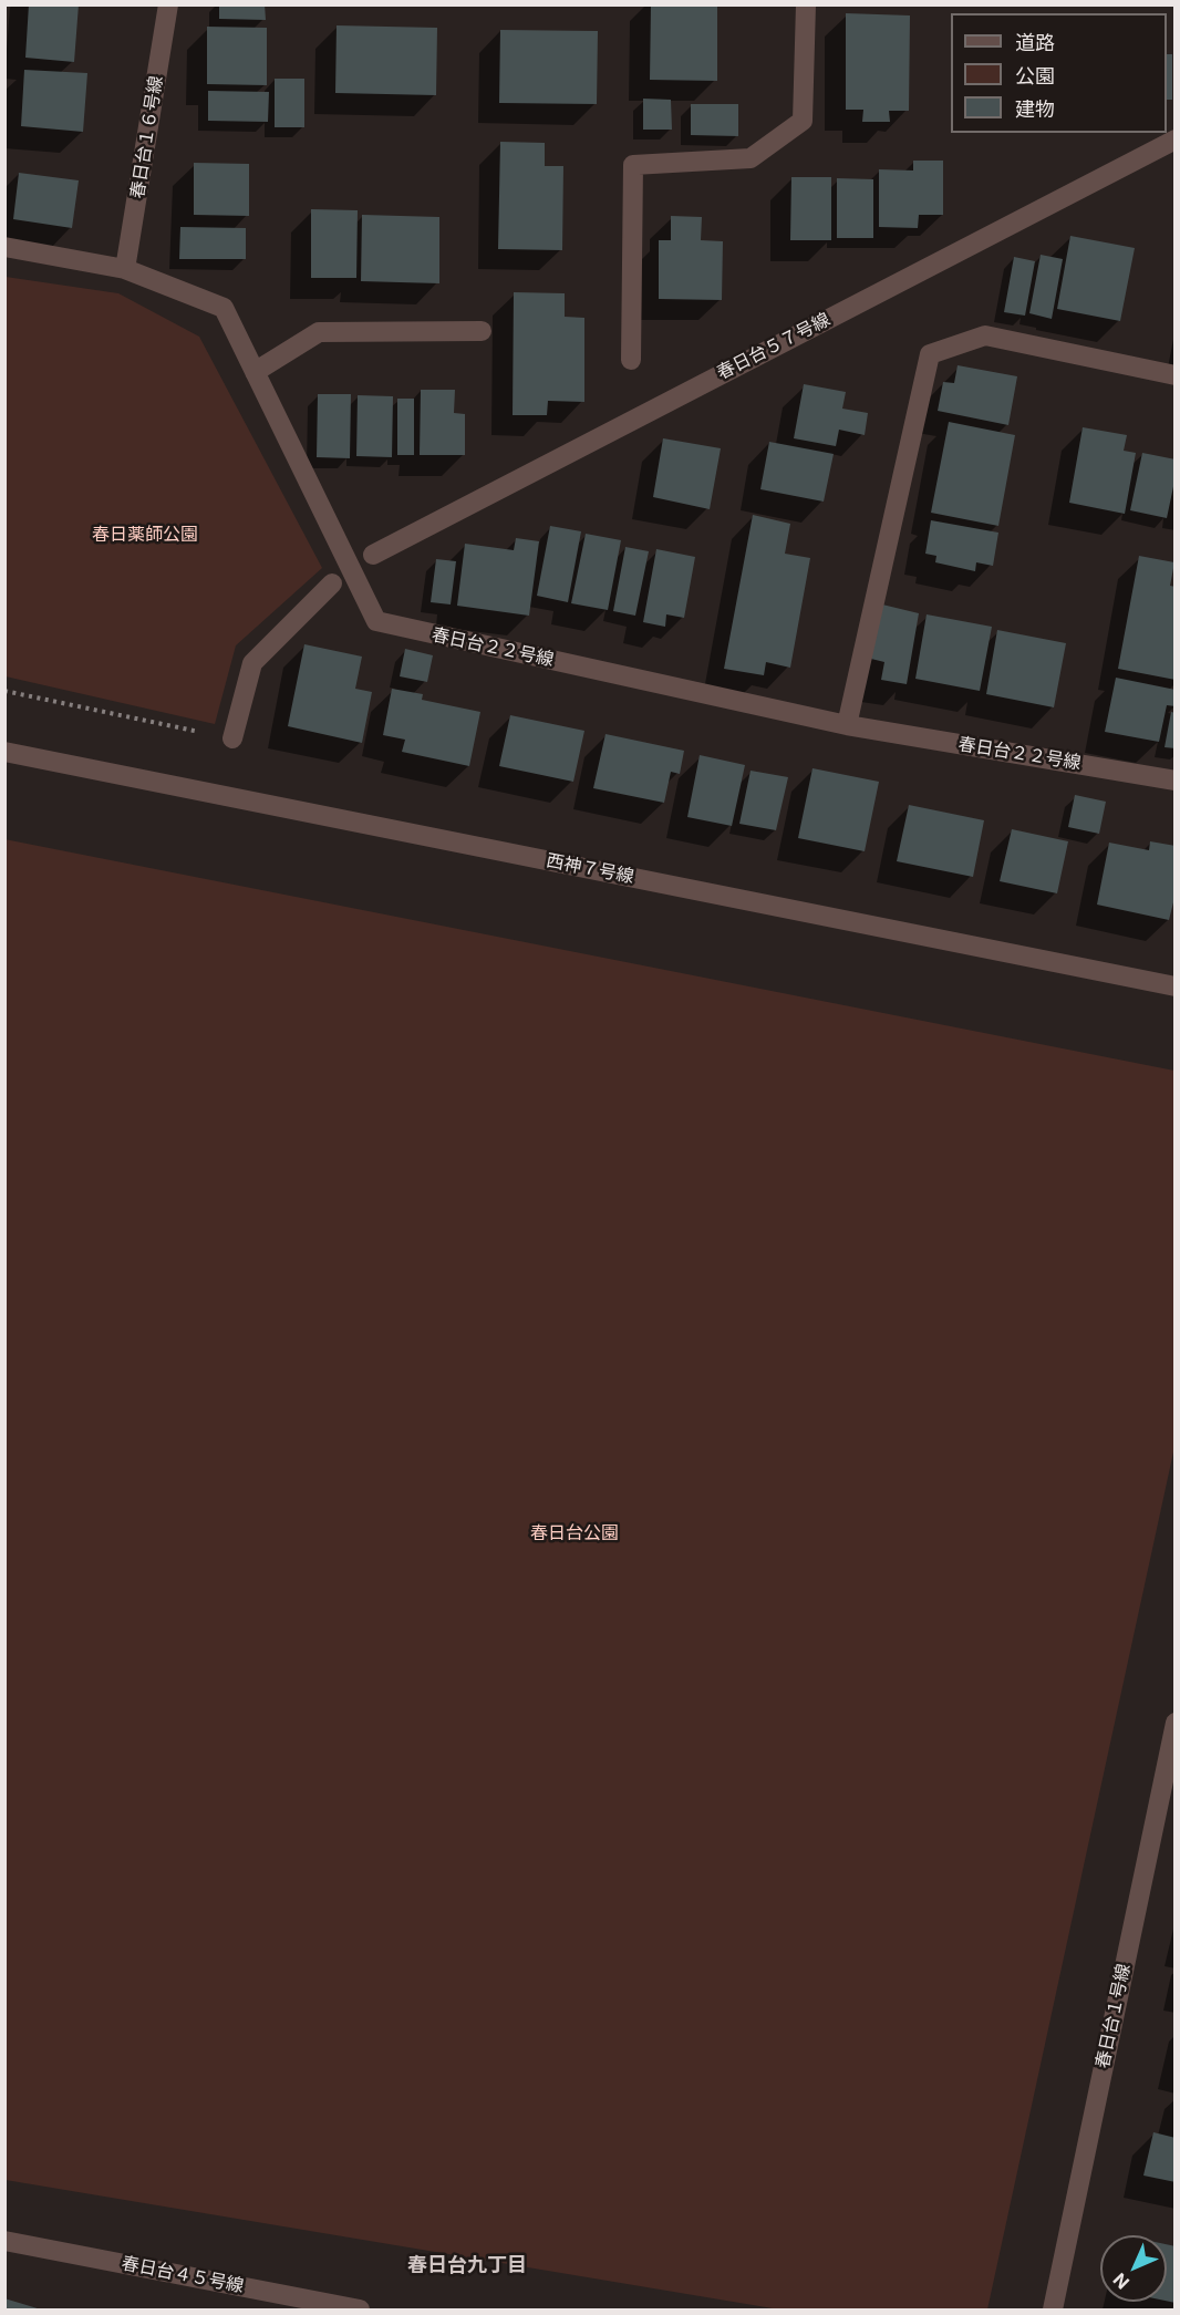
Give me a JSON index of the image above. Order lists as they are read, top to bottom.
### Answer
{
  "streets": {
    "street": [
      "春日台１６号線",
      "春日台５７号線",
      "春日台２２号線",
      "西神７号線",
      "春日台１号線",
      "春日台４５号線"
    ]
  },
  "crossings": [
    ["春日台１６号線", "春日台２２号線"]
  ],
  "districts": ["春日台九丁目"],
  "parks": ["春日薬師公園", "春日台公園"],
  "legend": ["道路", "公園", "建物"],
  "north": "bottom left"
}
